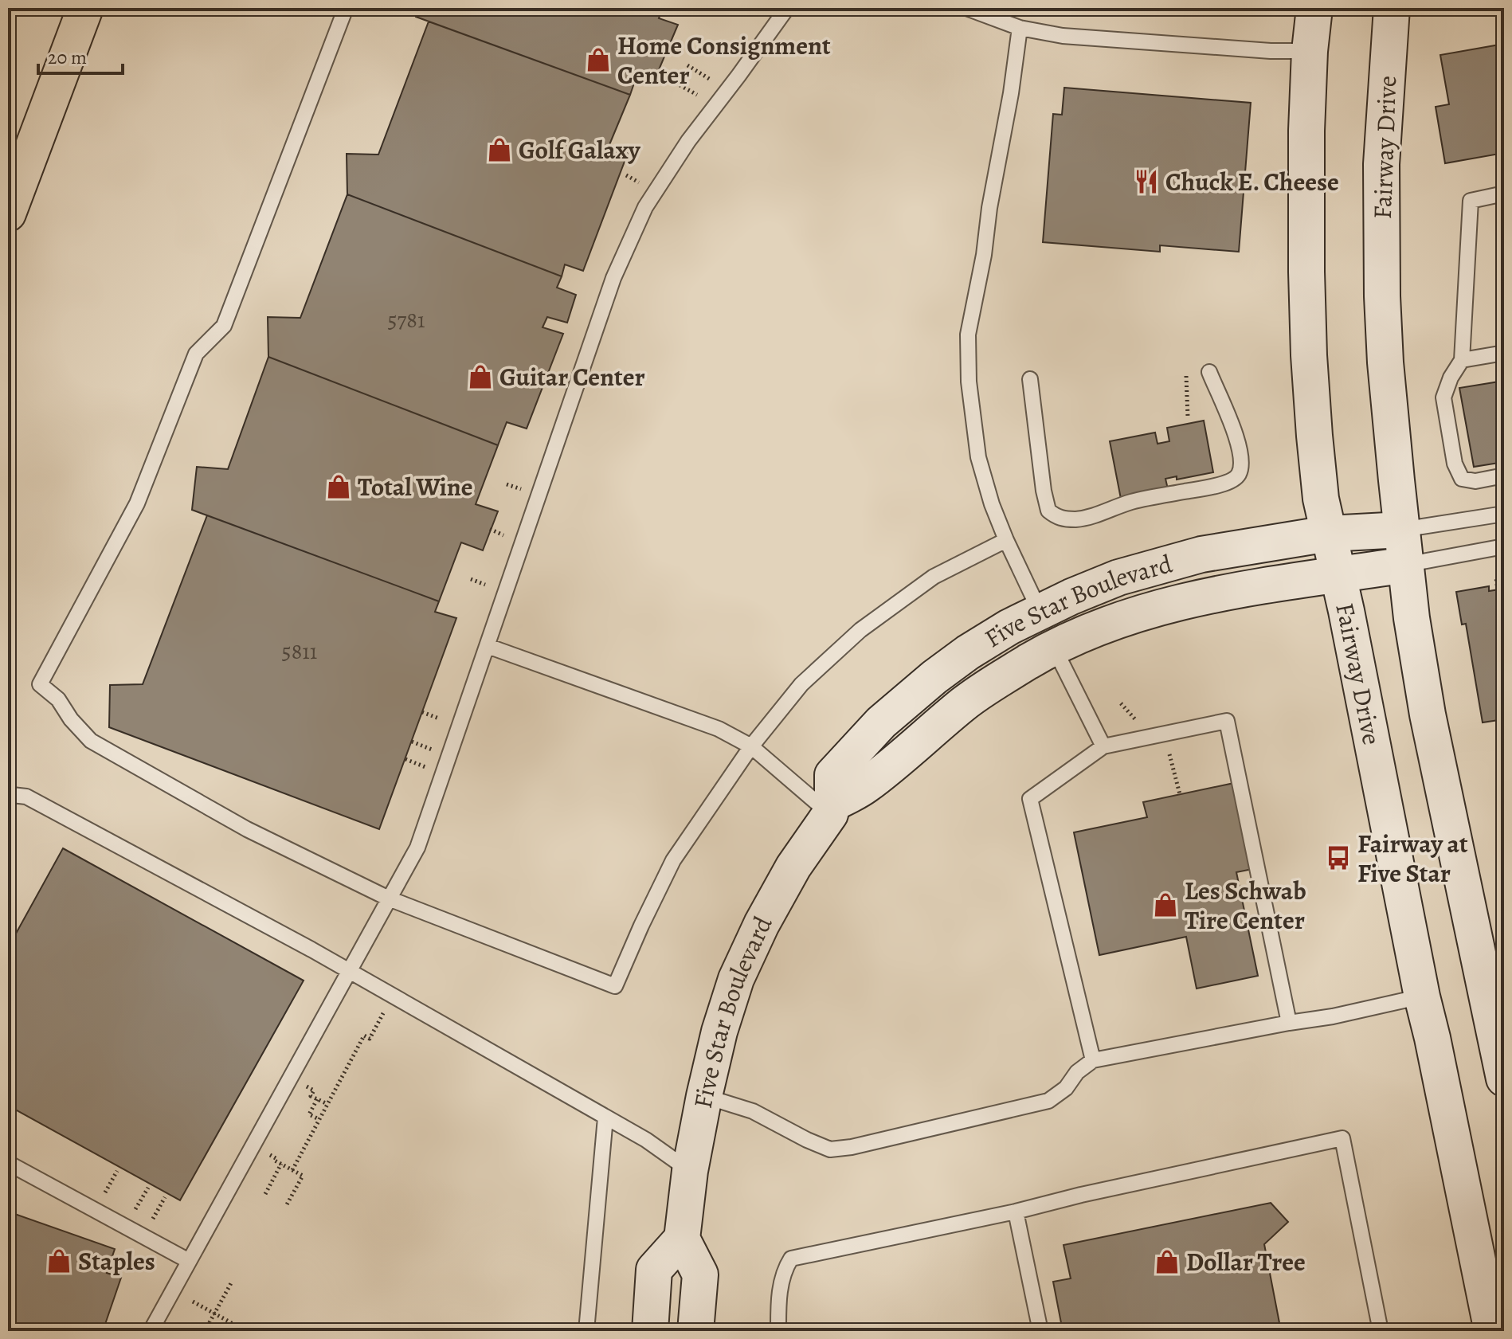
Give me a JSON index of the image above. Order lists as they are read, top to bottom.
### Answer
{
  "streets": {
    "main road": ["Fairway Drive", "Five Star Boulevard"]
  },
  "crossings": [
    ["Fairway Drive", "Five Star Boulevard"]
  ],
  "places": {
    "shop": [
      "Home Consignment Center",
      "Golf Galaxy",
      "Guitar Center",
      "Total Wine",
      "Les Schwab Tire Center",
      "Staples",
      "Dollar Tree"
    ],
    "restaurant": ["Chuck E. Cheese"],
    "bus stop": ["Fairway at Five Star"]
  },
  "house_numbers": ["5781", "5811"],
  "scale_bar": "20 m"
}
